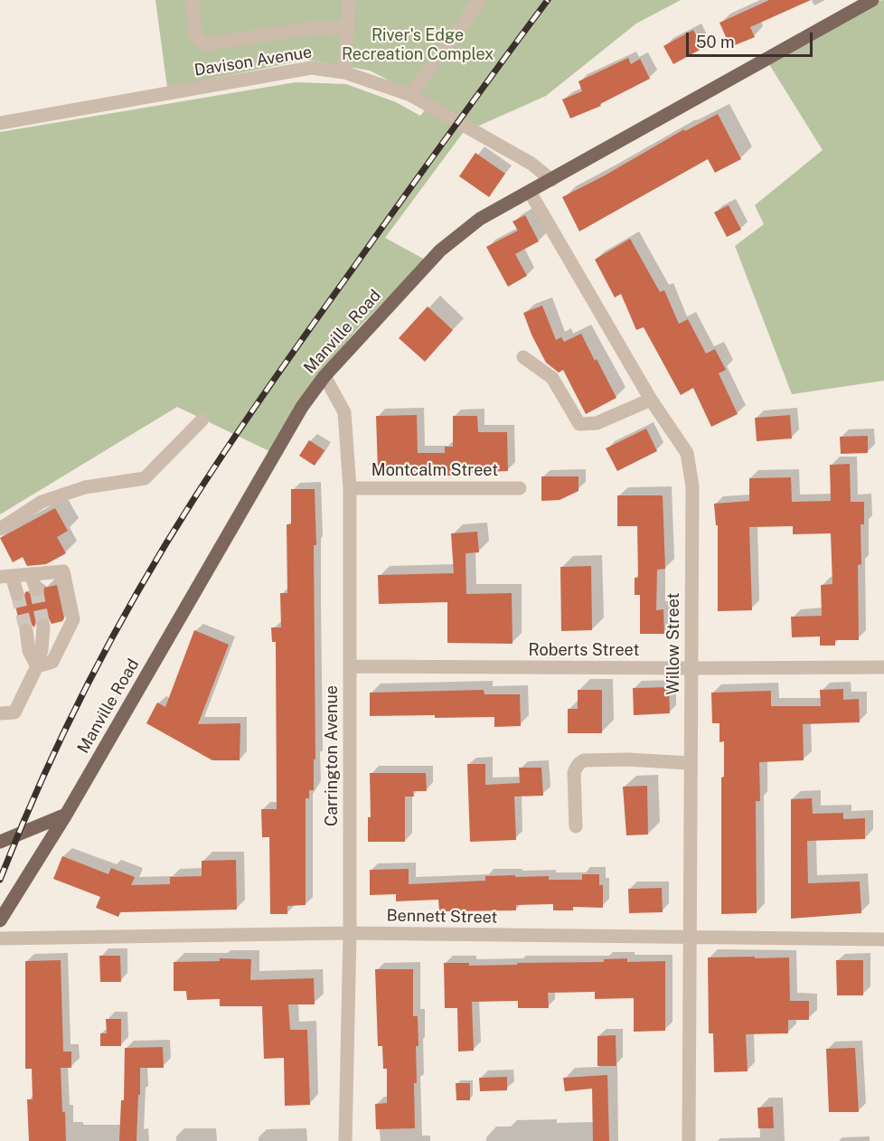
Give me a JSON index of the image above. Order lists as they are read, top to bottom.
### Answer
{
  "streets": {
    "main road": ["Manville Road"],
    "street": [
      "Davison Avenue",
      "Montcalm Street",
      "Willow Street",
      "Roberts Street",
      "Carrington Avenue",
      "Bennett Street"
    ]
  },
  "crossings": [
    ["Davison Avenue", "Manville Road"],
    ["Manville Road", "Willow Street"],
    ["Manville Road", "Carrington Avenue"],
    ["Montcalm Street", "Carrington Avenue"],
    ["Willow Street", "Roberts Street"],
    ["Willow Street", "Bennett Street"],
    ["Roberts Street", "Carrington Avenue"],
    ["Carrington Avenue", "Bennett Street"]
  ],
  "parks": ["River's Edge Recreation Complex"],
  "scale_bar": "50 m"
}
